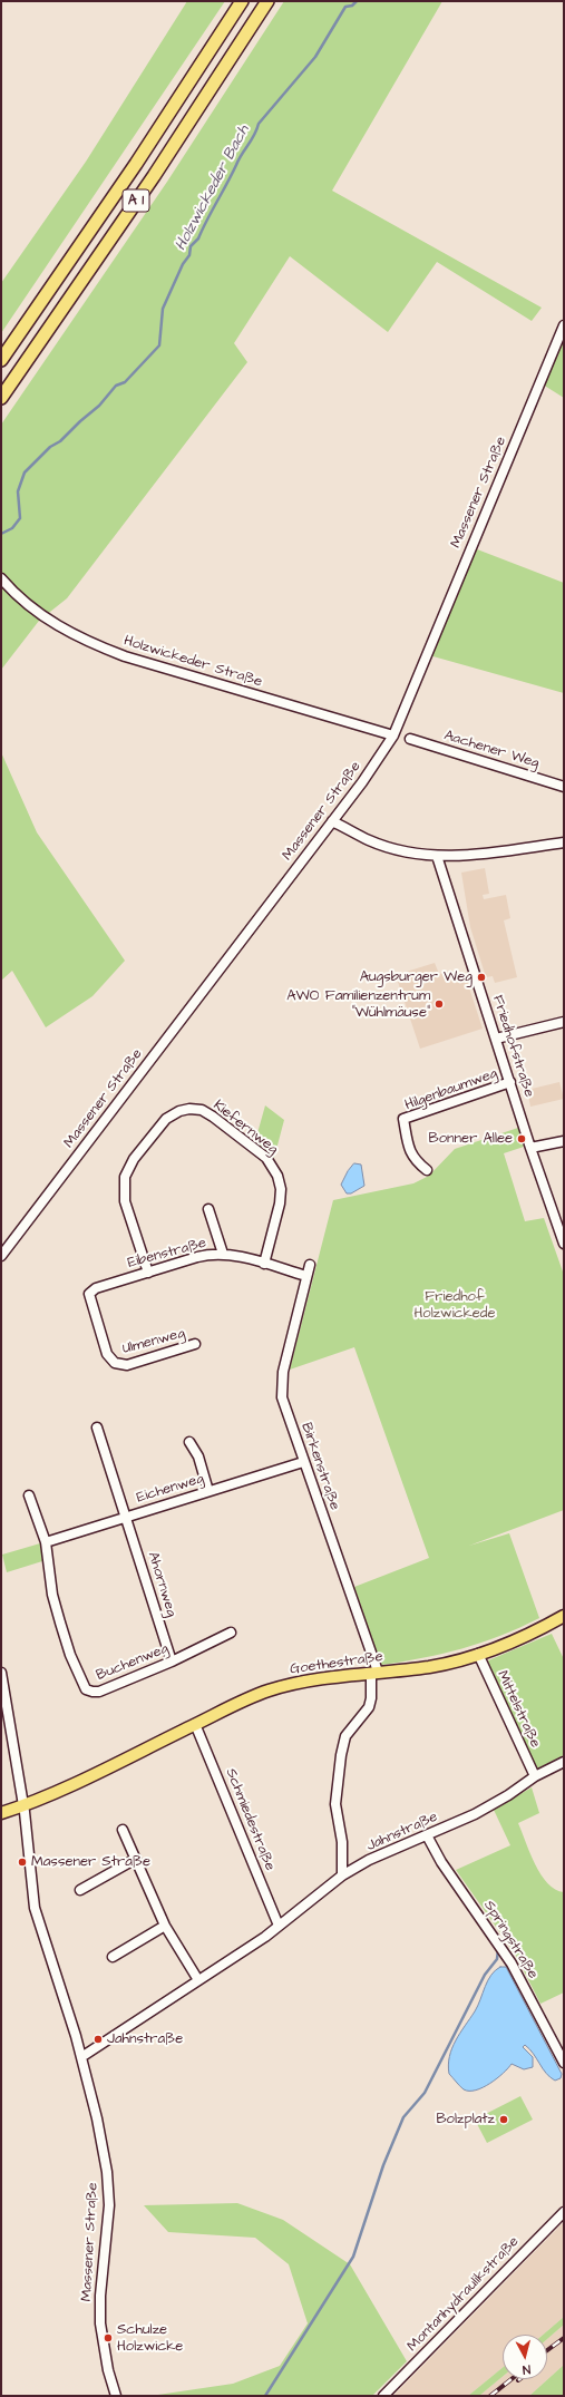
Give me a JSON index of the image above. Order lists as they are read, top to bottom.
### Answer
{
  "streets": {
    "highway": ["A 1"],
    "main road": ["Goethestraße"],
    "street": [
      "Massener Straße",
      "Holzwickeder Straße",
      "Aachener Weg",
      "Friedhofstraße",
      "Hilgenbaumweg",
      "Kiefernweg",
      "Eibenstraße",
      "Ulmenweg",
      "Birkenstraße",
      "Eichenweg",
      "Ahornweg",
      "Buchenweg",
      "Mittelstraße",
      "Schmiedestraße",
      "Jahnstraße",
      "Springstraße",
      "Montanhydraulikstraße"
    ]
  },
  "crossings": [
    ["Massener Straße", "Holzwickeder Straße"],
    ["Massener Straße", "Goethestraße"],
    ["Massener Straße", "Jahnstraße"],
    ["Friedhofstraße", "Hilgenbaumweg"],
    ["Kiefernweg", "Eibenstraße"],
    ["Eibenstraße", "Ulmenweg"],
    ["Eibenstraße", "Birkenstraße"],
    ["Birkenstraße", "Eichenweg"],
    ["Birkenstraße", "Goethestraße"],
    ["Birkenstraße", "Jahnstraße"],
    ["Eichenweg", "Ahornweg"],
    ["Eichenweg", "Buchenweg"],
    ["Ahornweg", "Buchenweg"],
    ["Goethestraße", "Mittelstraße"],
    ["Goethestraße", "Schmiedestraße"],
    ["Mittelstraße", "Jahnstraße"],
    ["Schmiedestraße", "Jahnstraße"],
    ["Jahnstraße", "Springstraße"]
  ],
  "water": ["Holzwickeder Bach"],
  "parks": ["Friedhof Holzwickede"],
  "places": [
    "Augsburger Weg",
    "AWO Familienzentrum \"Wühlmäuse\"",
    "Bonner Allee",
    "Massener Straße",
    "Jahnstraße",
    "Bolzplatz",
    "Schulze Holzwicke"
  ],
  "north": "bottom"
}
